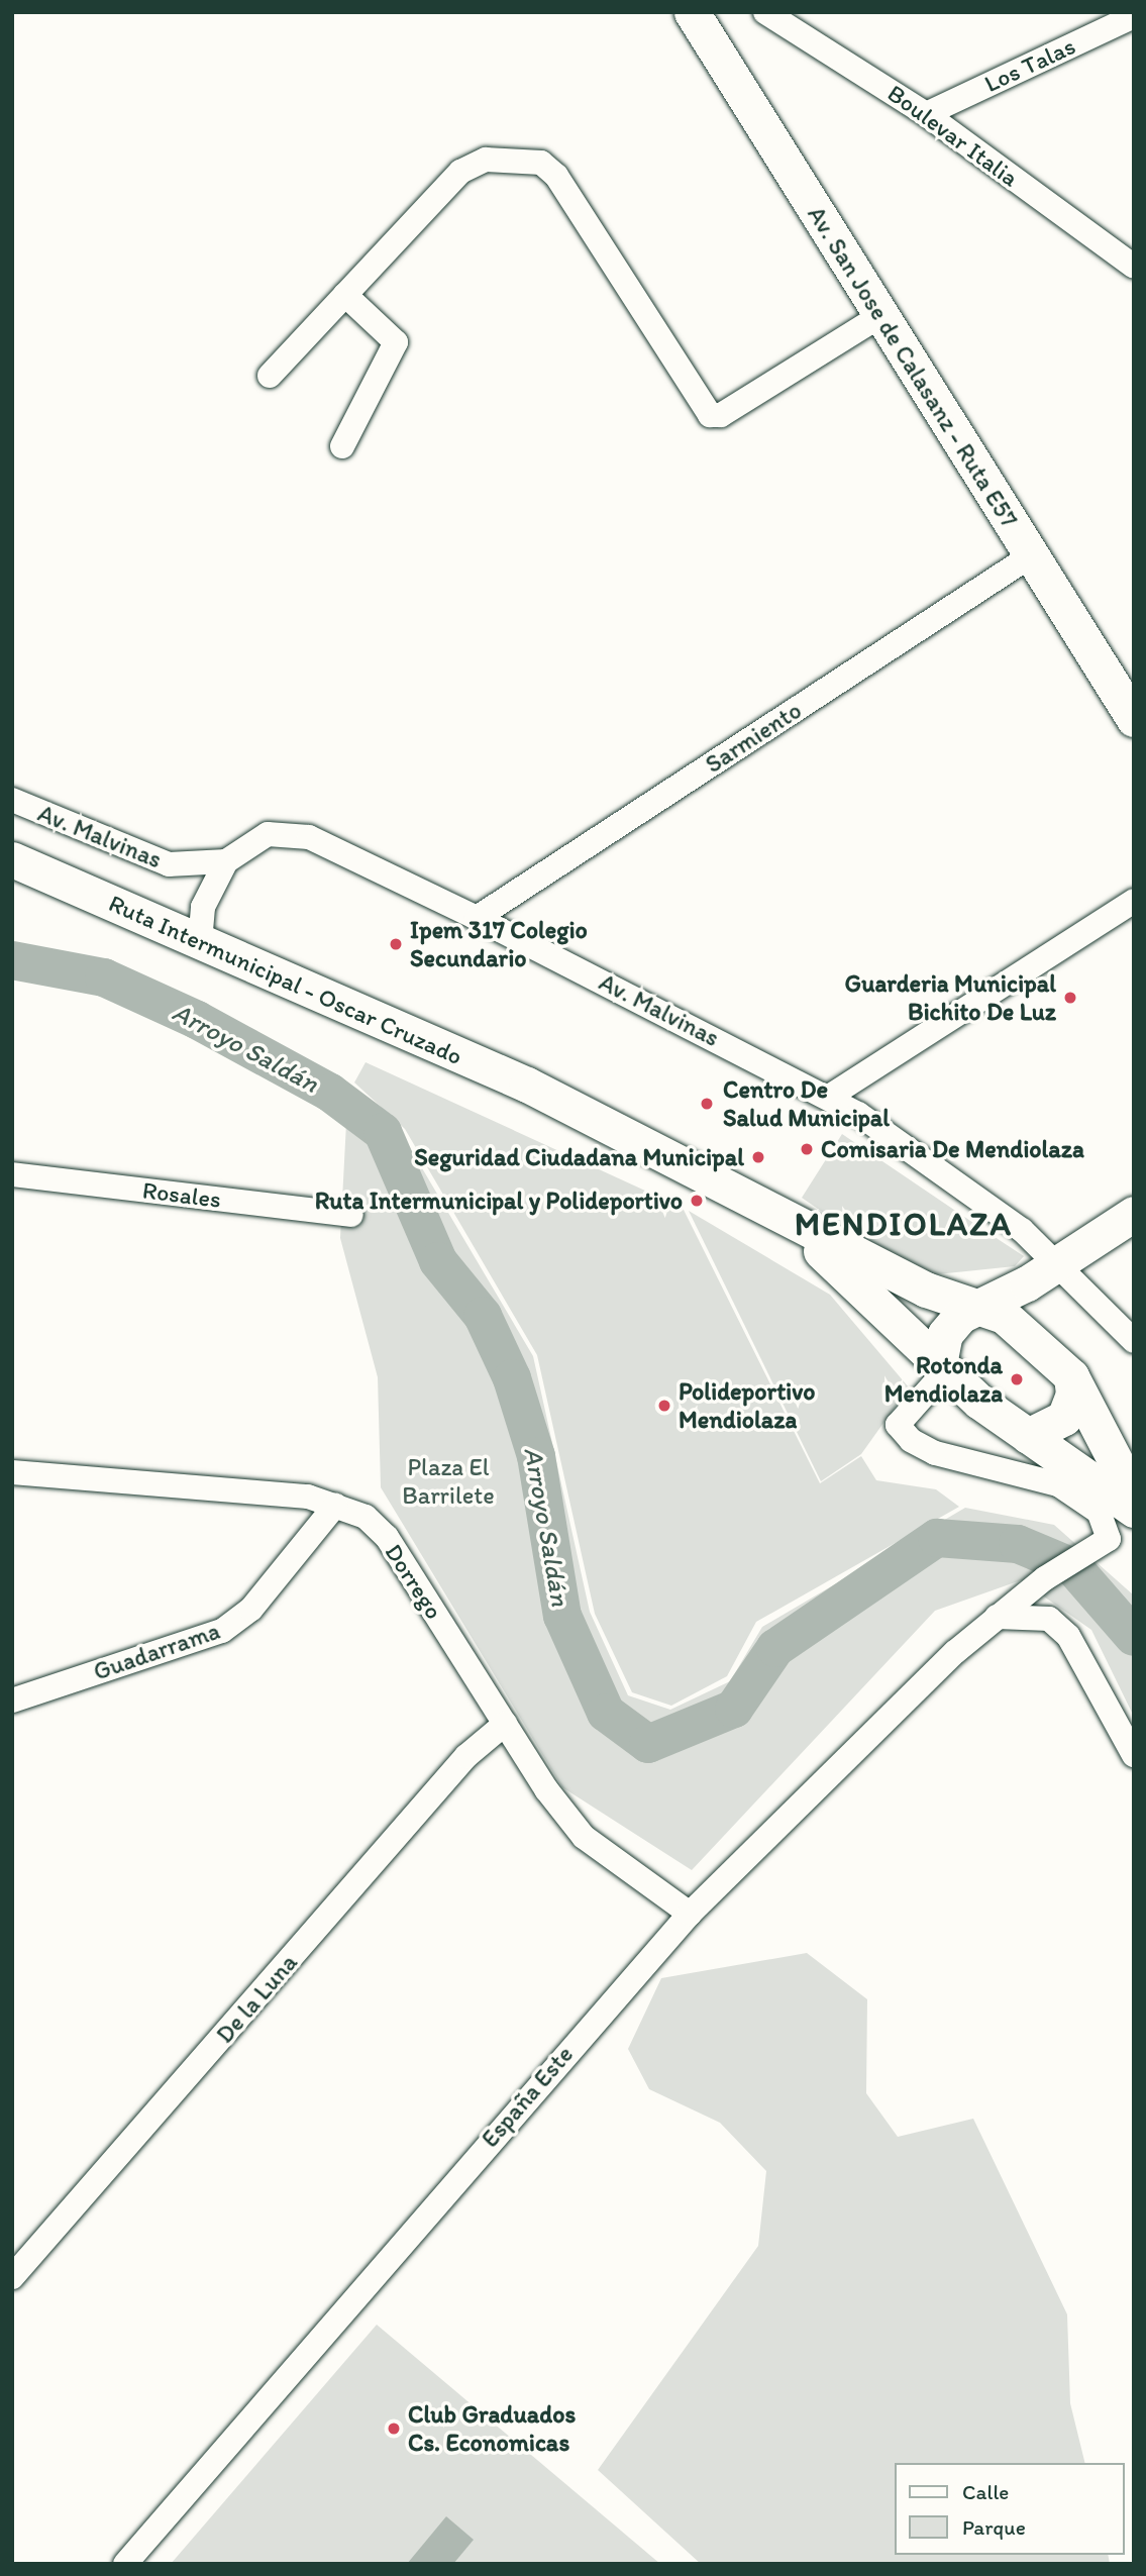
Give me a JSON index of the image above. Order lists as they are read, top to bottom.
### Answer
{
  "streets": {
    "main road": ["Av. San Jose de Calasanz - Ruta E57", "Ruta Intermunicipal - Oscar Cruzado"],
    "street": [
      "Los Talas",
      "Boulevar Italia",
      "Sarmiento",
      "Av. Malvinas",
      "Rosales",
      "Dorrego",
      "Guadarrama",
      "De la Luna",
      "España Este"
    ]
  },
  "crossings": [
    ["Los Talas", "Boulevar Italia"],
    ["Av. San Jose de Calasanz - Ruta E57", "Sarmiento"],
    ["Sarmiento", "Av. Malvinas"],
    ["Ruta Intermunicipal - Oscar Cruzado", "España Este"],
    ["Dorrego", "Guadarrama"],
    ["Dorrego", "De la Luna"],
    ["Dorrego", "España Este"]
  ],
  "districts": ["MENDIOLAZA"],
  "water": ["Arroyo Saldán"],
  "parks": ["Plaza El Barrilete"],
  "places": [
    "Ipem 317 Colegio Secundario",
    "Guarderia Municipal Bichito De Luz",
    "Centro De Salud Municipal",
    "Comisaria De Mendiolaza",
    "Seguridad Ciudadana Municipal",
    "Ruta Intermunicipal y Polideportivo",
    "Rotonda Mendiolaza",
    "Polideportivo Mendiolaza",
    "Club Graduados Cs. Economicas"
  ],
  "legend": ["Calle", "Parque"]
}
